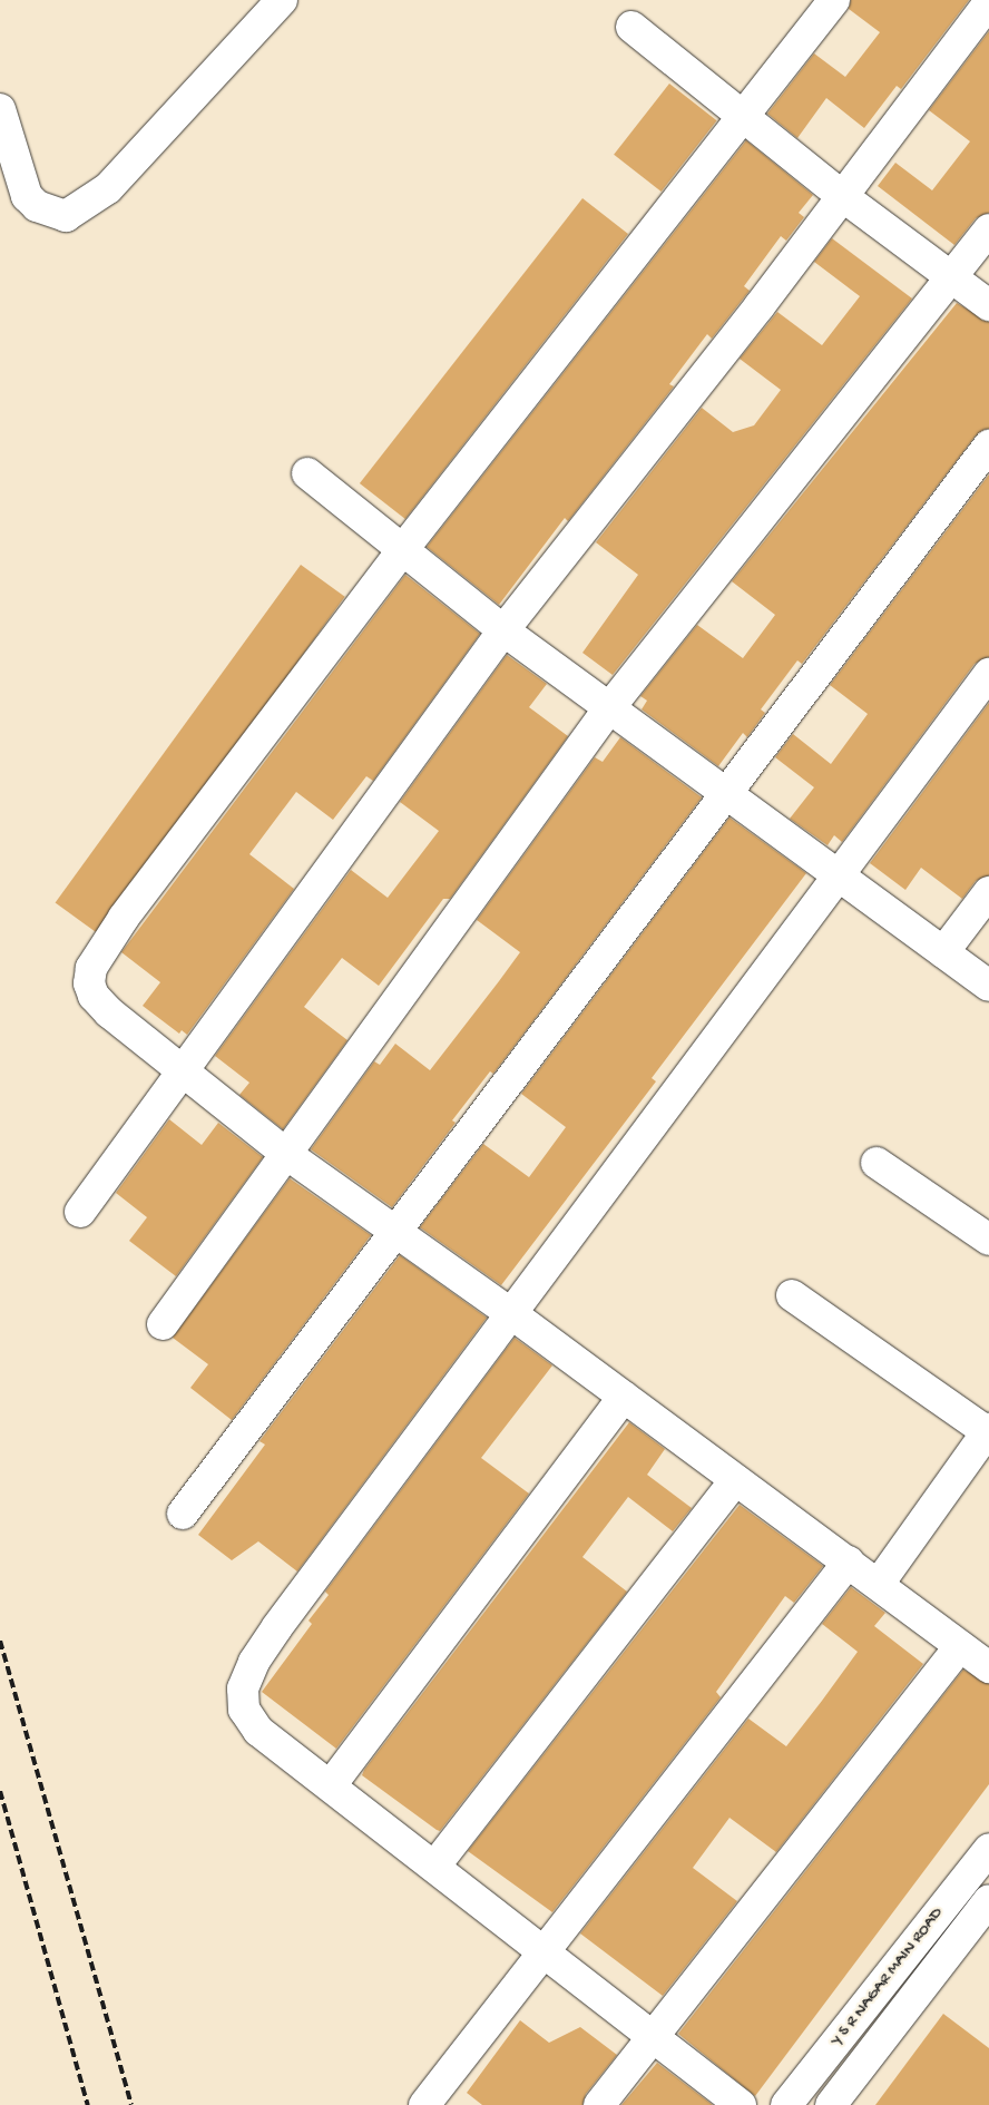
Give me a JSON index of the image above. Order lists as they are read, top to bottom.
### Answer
{
  "streets": {
    "street": ["Y S R NAGAR MAIN ROAD"]
  }
}
